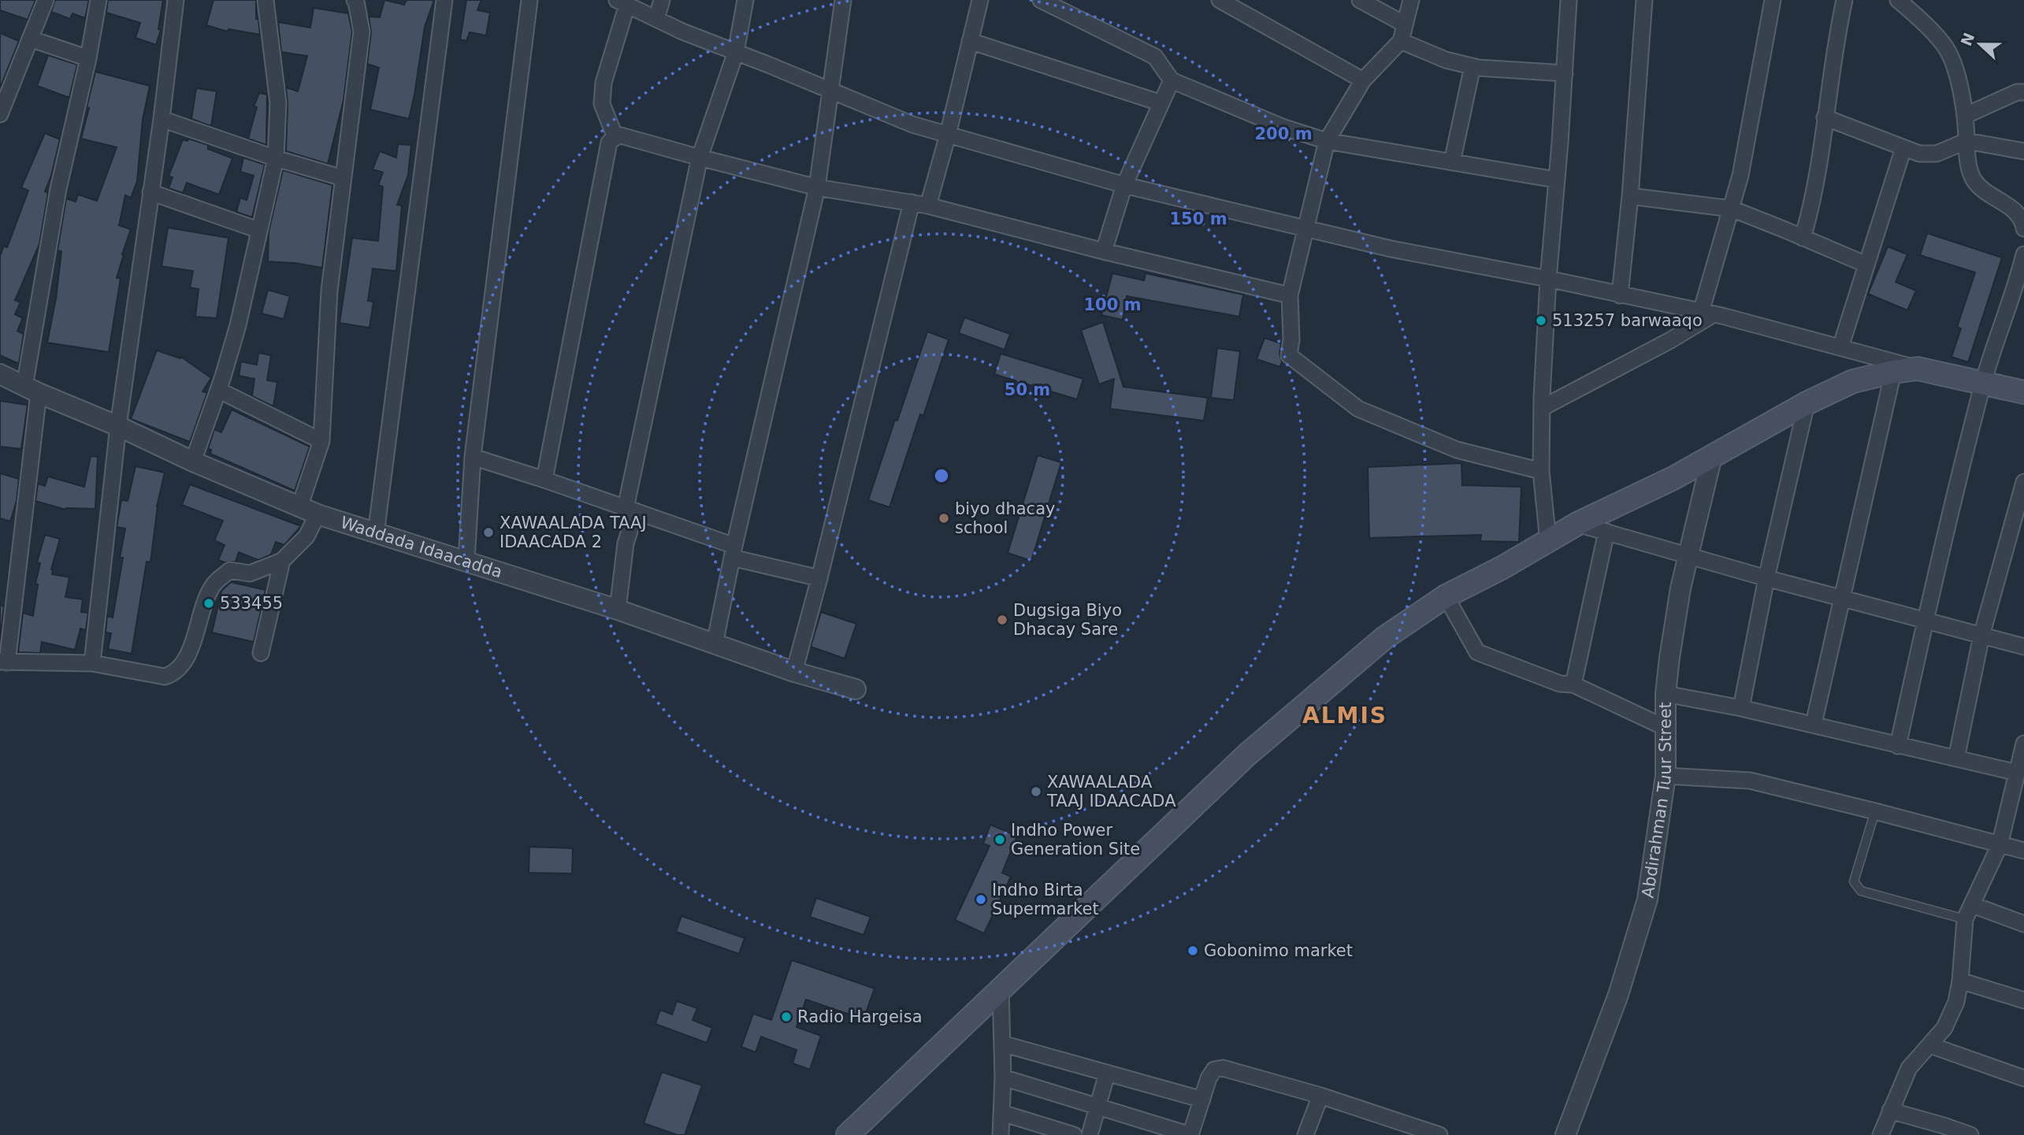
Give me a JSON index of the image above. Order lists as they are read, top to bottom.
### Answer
{
  "streets": {
    "street": ["Waddada Idaacadda", "Abdirahman Tuur Street"]
  },
  "districts": ["ALMIS"],
  "places": [
    "513257 barwaaqo",
    "biyo dhacay school",
    "XAWAALADA TAAJ IDAACADA 2",
    "533455",
    "Dugsiga Biyo Dhacay Sare",
    "XAWAALADA TAAJ IDAACADA",
    "Indho Power Generation Site",
    "Indho Birta Supermarket",
    "Gobonimo market",
    "Radio Hargeisa"
  ],
  "north": "left",
  "rings": [
    "200 m",
    "150 m",
    "100 m",
    "50 m"
  ]
}
